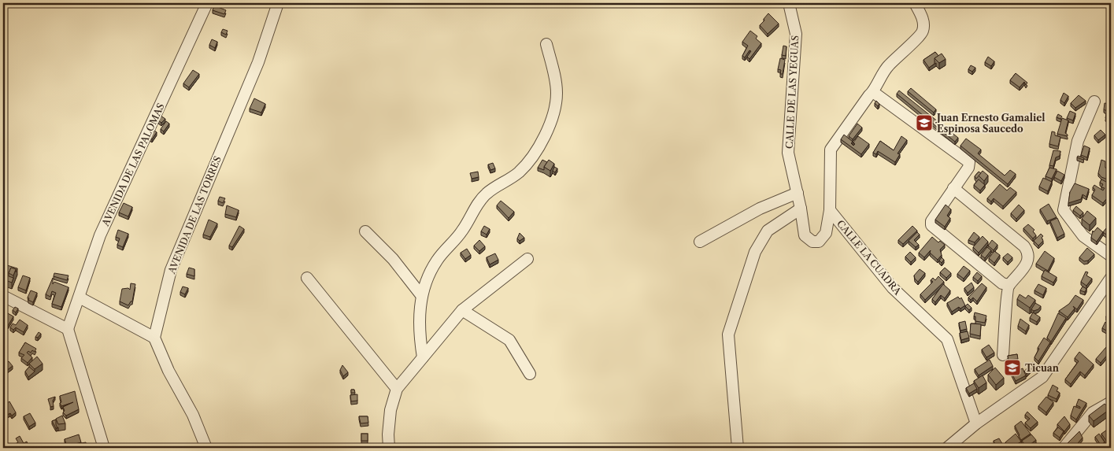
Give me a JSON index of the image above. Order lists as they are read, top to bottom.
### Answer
{
  "streets": {
    "street": [
      "CALLE DE LAS YEGUAS",
      "AVENIDA DE LAS PALOMAS",
      "AVENIDA DE LAS TORRES",
      "CALLE LA CUADRA"
    ]
  },
  "crossings": [
    ["CALLE DE LAS YEGUAS", "CALLE LA CUADRA"]
  ],
  "places": {
    "school or university": ["Juan Ernesto Gamaliel Espinosa Saucedo", "Ticuan"]
  }
}
